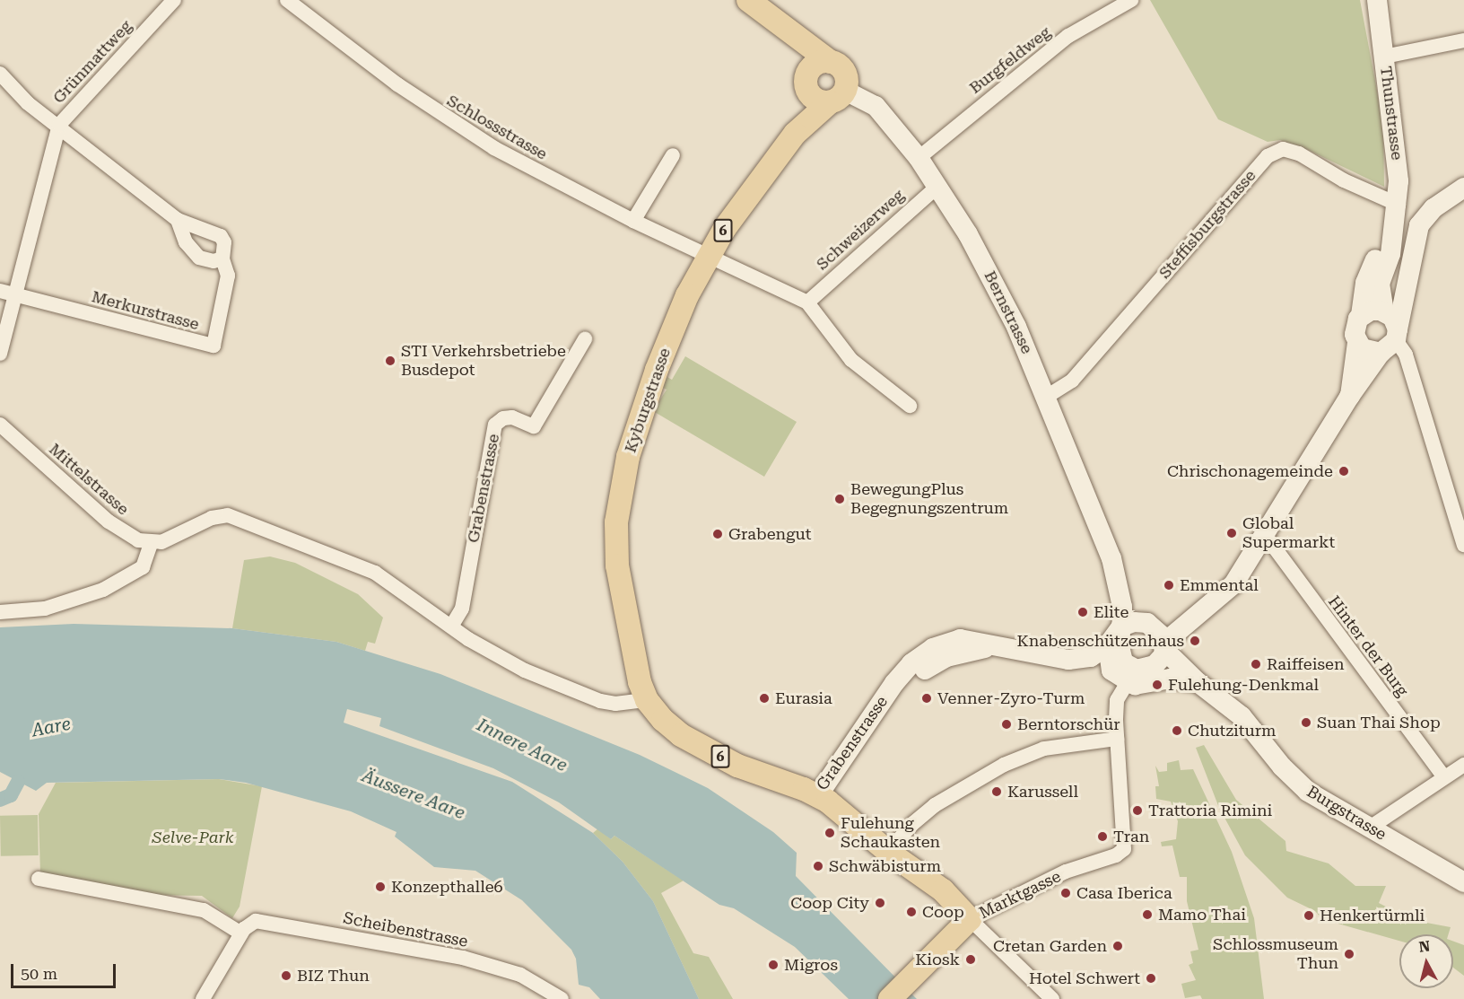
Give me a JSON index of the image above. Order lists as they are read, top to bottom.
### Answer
{
  "streets": {
    "main road": [
      "Thunstrasse",
      "6",
      "Bernstrasse",
      "Kyburgstrasse",
      "Grabenstrasse",
      "Burgstrasse",
      "Marktgasse"
    ],
    "street": [
      "Burgfeldweg",
      "Grünmattweg",
      "Schlossstrasse",
      "Steffisburgstrasse",
      "Schweizerweg",
      "Merkurstrasse",
      "Mittelstrasse",
      "Hinter der Burg",
      "Scheibenstrasse"
    ]
  },
  "crossings": [
    ["Burgfeldweg", "Bernstrasse"],
    ["Grünmattweg", "Merkurstrasse"],
    ["Thunstrasse", "Steffisburgstrasse"],
    ["Schlossstrasse", "Kyburgstrasse"],
    ["Steffisburgstrasse", "Bernstrasse"],
    ["Schweizerweg", "Bernstrasse"],
    ["6", "Grabenstrasse"],
    ["6", "Marktgasse"],
    ["Bernstrasse", "Kyburgstrasse"],
    ["Bernstrasse", "Grabenstrasse"],
    ["Bernstrasse", "Burgstrasse"],
    ["Kyburgstrasse", "Grabenstrasse"],
    ["Grabenstrasse", "Burgstrasse"]
  ],
  "water": ["Aare", "Innere Aare", "Äussere Aare"],
  "parks": ["Selve-Park"],
  "places": [
    "STI Verkehrsbetriebe Busdepot",
    "Chrischonagemeinde",
    "BewegungPlus Begegnungszentrum",
    "Global Supermarkt",
    "Grabengut",
    "Emmental",
    "Elite",
    "Knabenschützenhaus",
    "Raiffeisen",
    "Fulehung-Denkmal",
    "Eurasia",
    "Venner-Zyro-Turm",
    "Suan Thai Shop",
    "Berntorschür",
    "Chutziturm",
    "Karussell",
    "Trattoria Rimini",
    "Fulehung Schaukasten",
    "Tran",
    "Schwäbisturm",
    "Konzepthalle6",
    "Casa Iberica",
    "Coop City",
    "Coop",
    "Mamo Thai",
    "Henkertürmli",
    "Cretan Garden",
    "Schlossmuseum Thun",
    "Kiosk",
    "Migros",
    "BIZ Thun",
    "Hotel Schwert"
  ],
  "scale_bar": "50 m",
  "north": "top"
}
